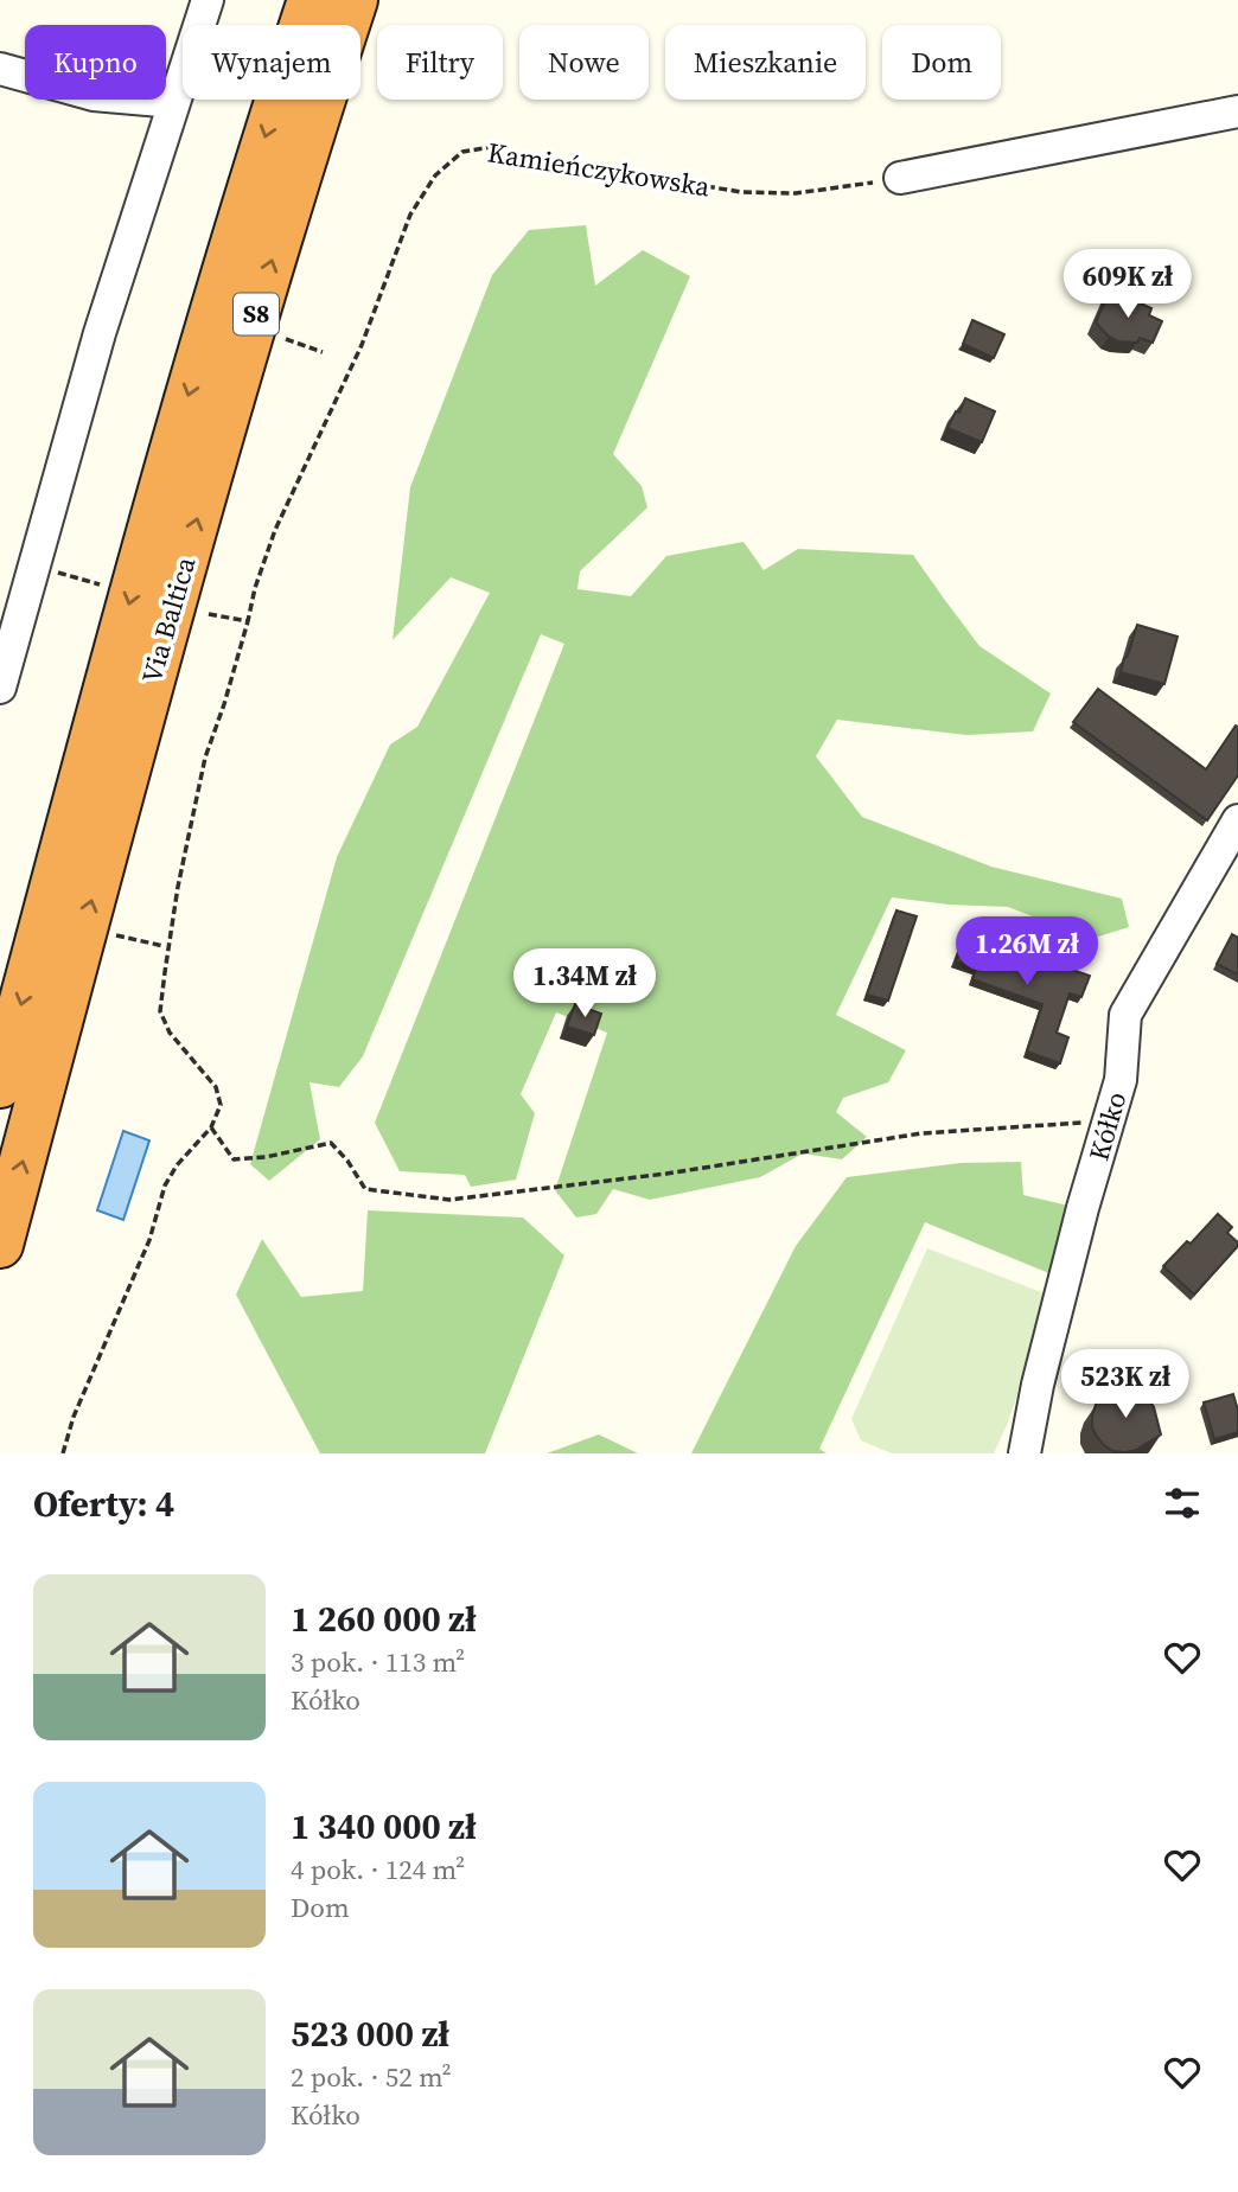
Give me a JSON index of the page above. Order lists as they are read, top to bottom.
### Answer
{
  "streets": {
    "highway": ["S8", "Via Baltica"],
    "street": ["Kółko"],
    "path": ["Kamieńczykowska"]
  },
  "page": {
    "chip": [
      "Kupno",
      "Wynajem",
      "Filtry",
      "Nowe",
      "Mieszkanie",
      "Dom"
    ],
    "price": [
      "609K zł",
      "1.26M zł",
      "1.34M zł",
      "523K zł"
    ],
    "heading": "Oferty: 4",
    "list": [
      {
        "name": "1 260 000 zł",
        "note": "3 pok. · 113 m² · Kółko"
      },
      {
        "name": "1 340 000 zł",
        "note": "4 pok. · 124 m² · Dom"
      },
      {
        "name": "523 000 zł",
        "note": "2 pok. · 52 m² · Kółko"
      }
    ]
  }
}
